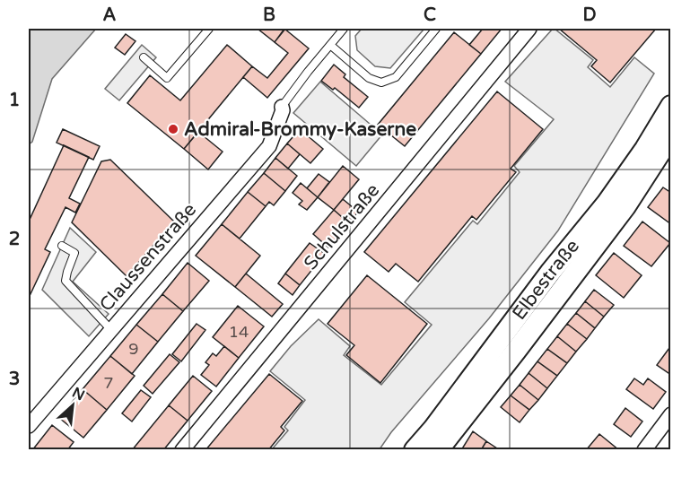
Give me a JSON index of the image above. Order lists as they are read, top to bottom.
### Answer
{
  "streets": {
    "main road": ["Elbestraße"],
    "street": ["Schulstraße", "Claussenstraße"]
  },
  "places": ["Admiral-Brommy-Kaserne"],
  "house_numbers": ["14", "9", "7"],
  "north": "top right",
  "grid": {
    "columns": [
      "A",
      "B",
      "C",
      "D"
    ],
    "rows": ["1", "2", "3"]
  }
}
